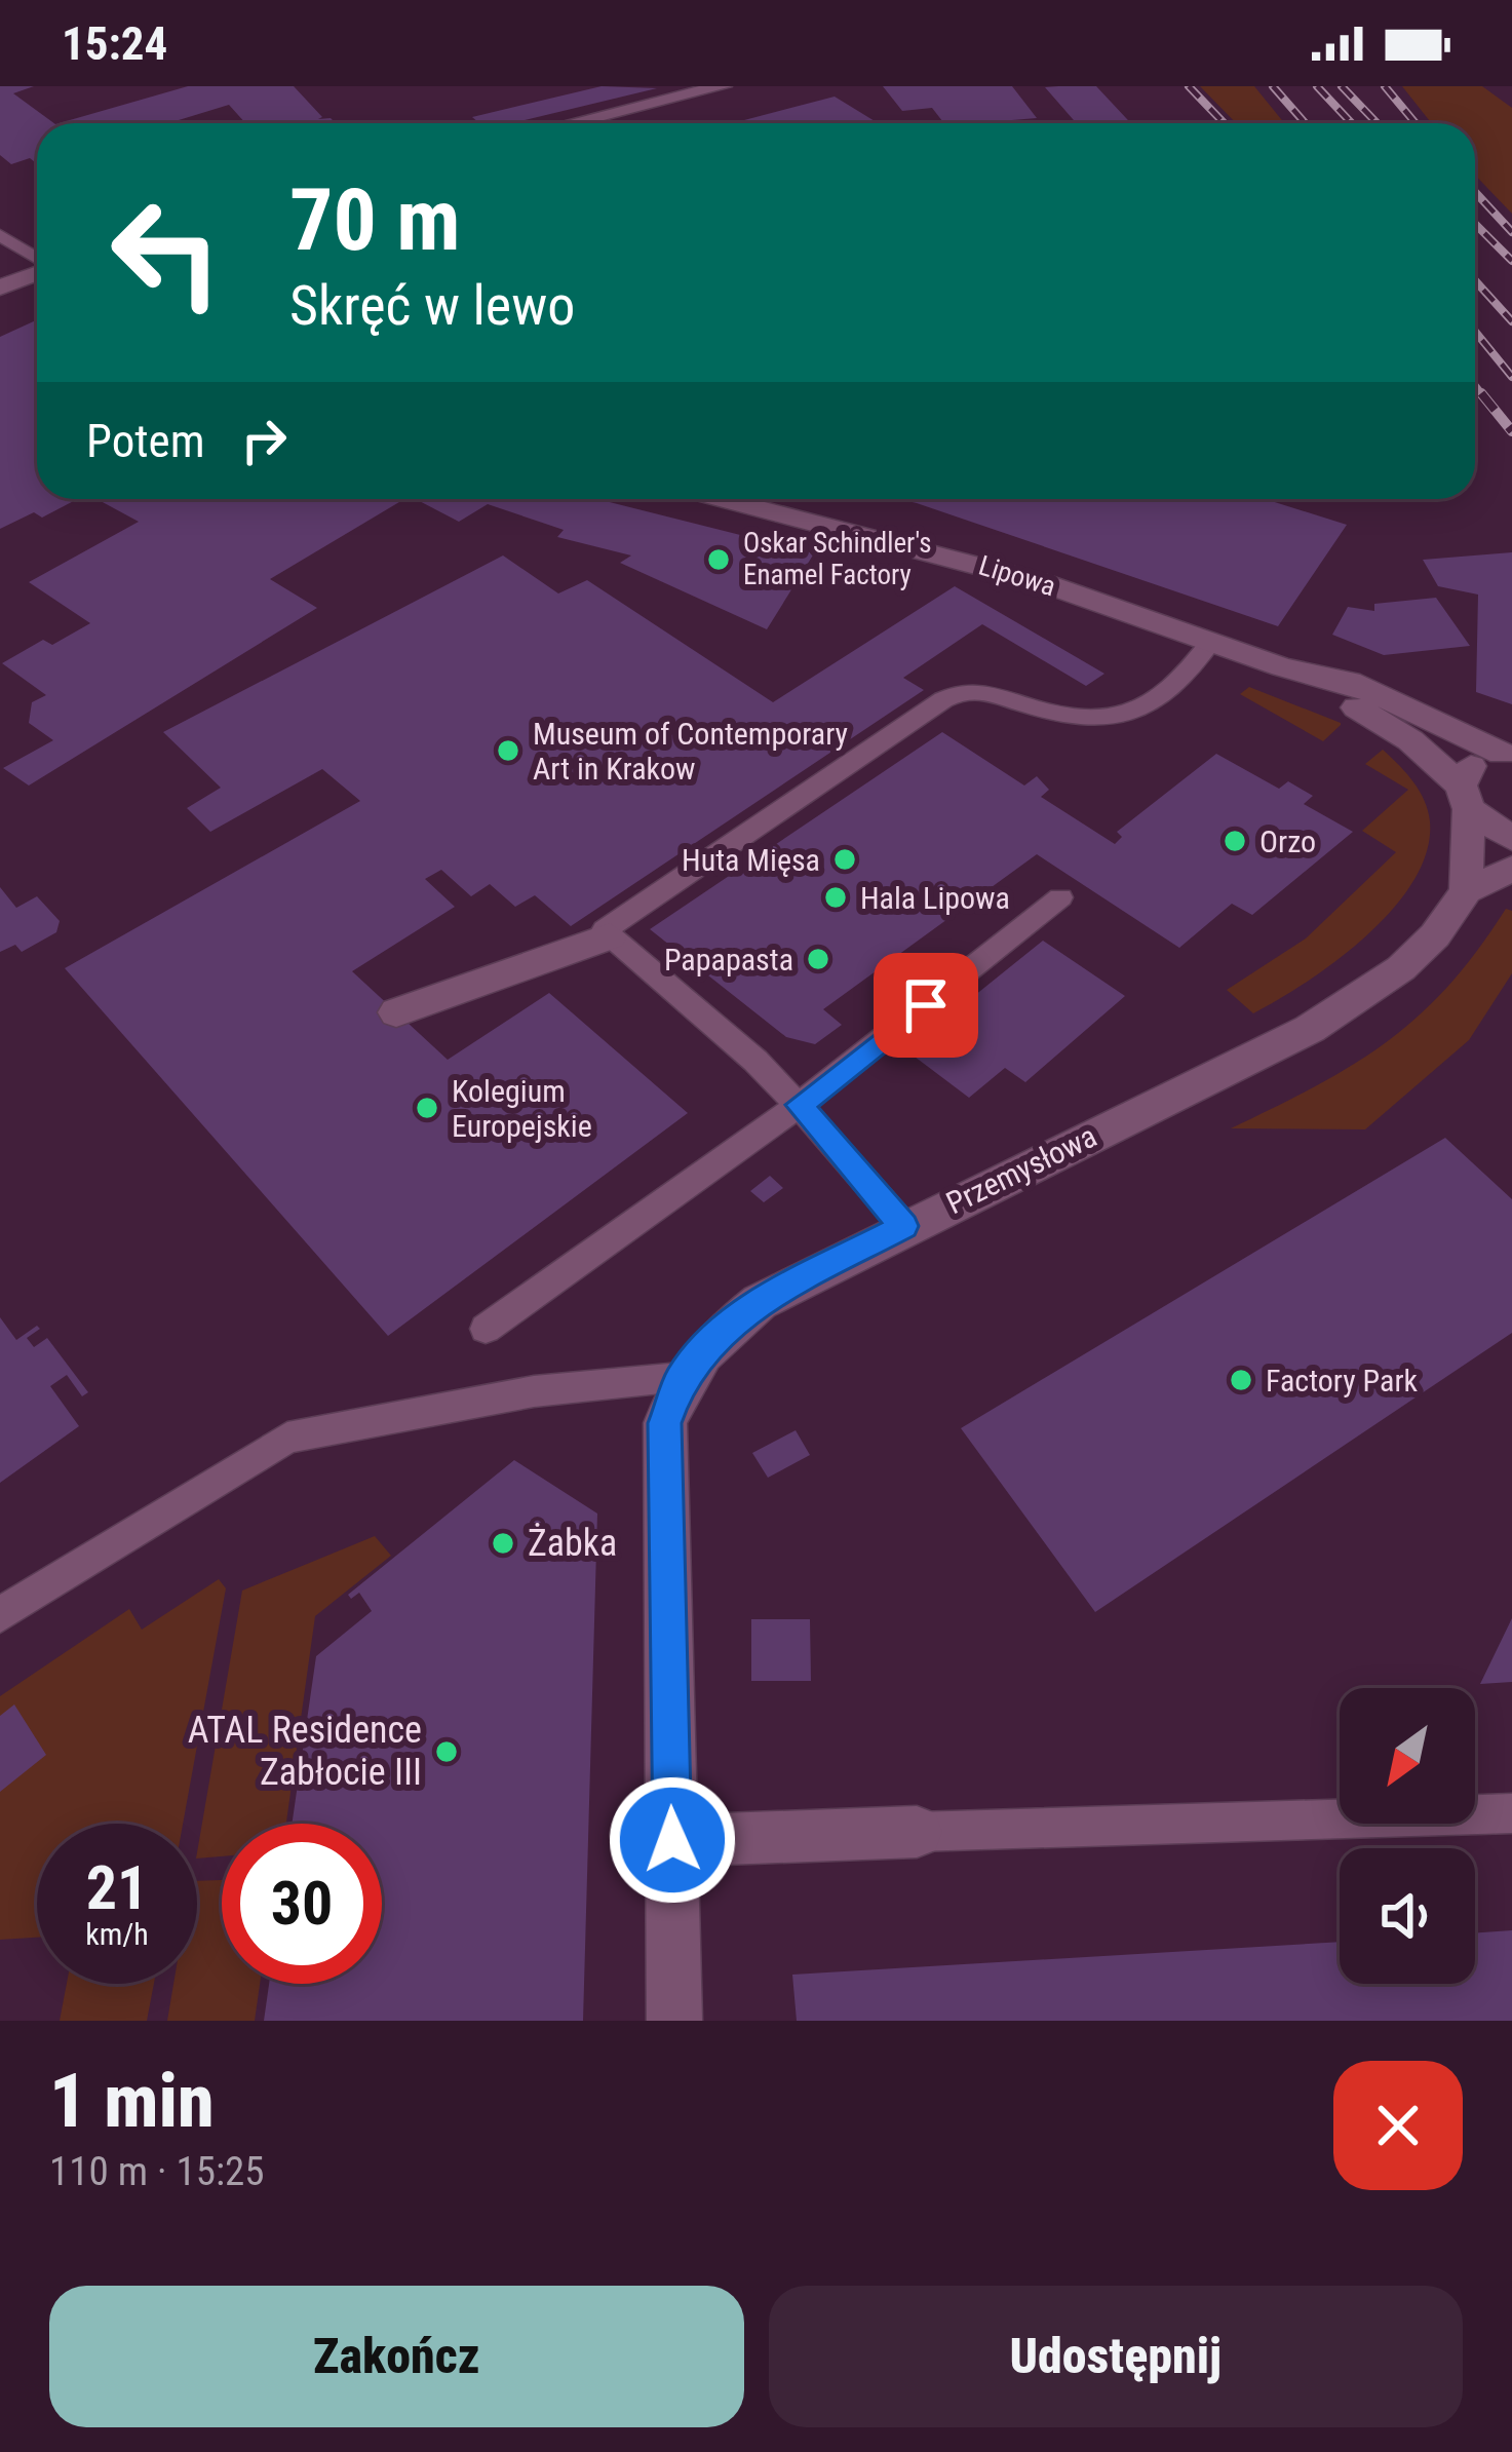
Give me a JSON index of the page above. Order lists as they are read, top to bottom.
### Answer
{
  "streets": {
    "street": ["Lipowa", "Przemysłowa"]
  },
  "places": [
    "Oskar Schindler's Enamel Factory",
    "Museum of Contemporary Art in Krakow",
    "Orzo",
    "Huta Mięsa",
    "Hala Lipowa",
    "Papapasta",
    "Kolegium Europejskie",
    "Factory Park",
    "Żabka",
    "ATAL Residence Zabłocie III"
  ],
  "north": "bottom left",
  "page": {
    "status": "15:24",
    "turn": ["70 m", "Skręć w lewo"],
    "then": "Potem",
    "speed": "21 km/h",
    "limit": "30",
    "heading": ["1 min", "110 m · 15:25"],
    "buttons": ["Zakończ", "Udostępnij"]
  }
}
